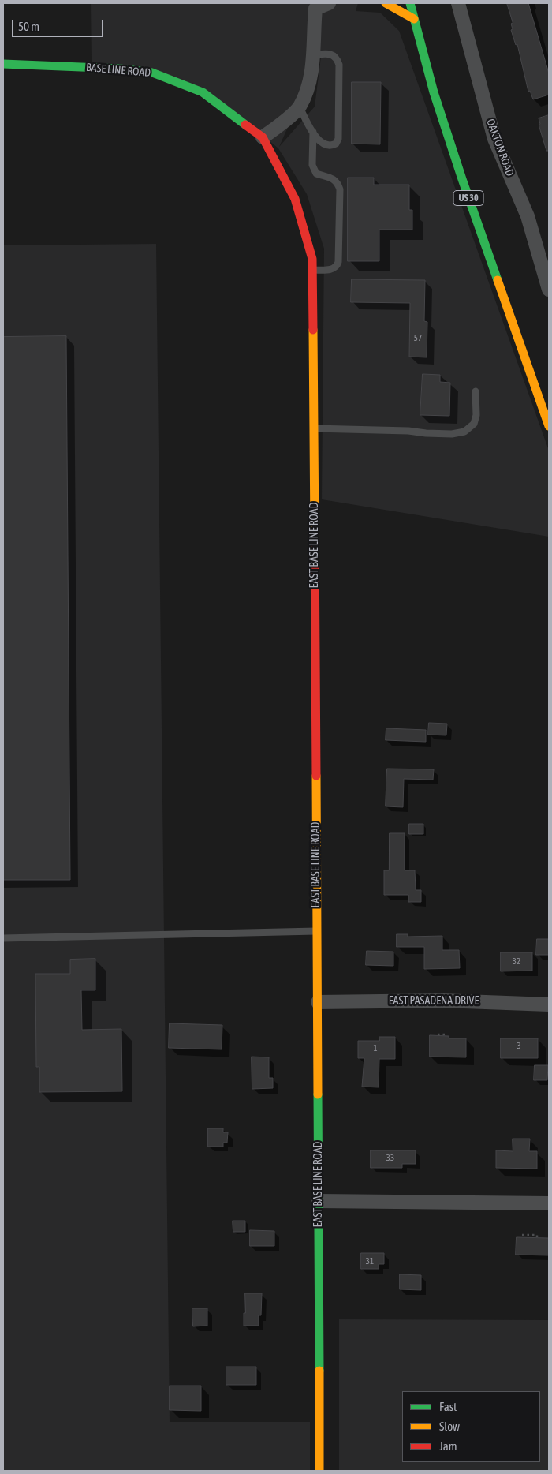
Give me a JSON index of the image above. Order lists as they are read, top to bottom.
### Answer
{
  "streets": {
    "street": [
      "BASE LINE ROAD",
      "OAKTON ROAD",
      "US 30",
      "EAST BASE LINE ROAD",
      "EAST PASADENA DRIVE"
    ]
  },
  "crossings": [
    ["BASE LINE ROAD", "EAST BASE LINE ROAD"],
    ["EAST BASE LINE ROAD", "EAST PASADENA DRIVE"]
  ],
  "house_numbers": [
    "57",
    "32",
    "3",
    "1",
    "33",
    "31"
  ],
  "legend": ["Fast", "Slow", "Jam"],
  "scale_bar": "50 m"
}
